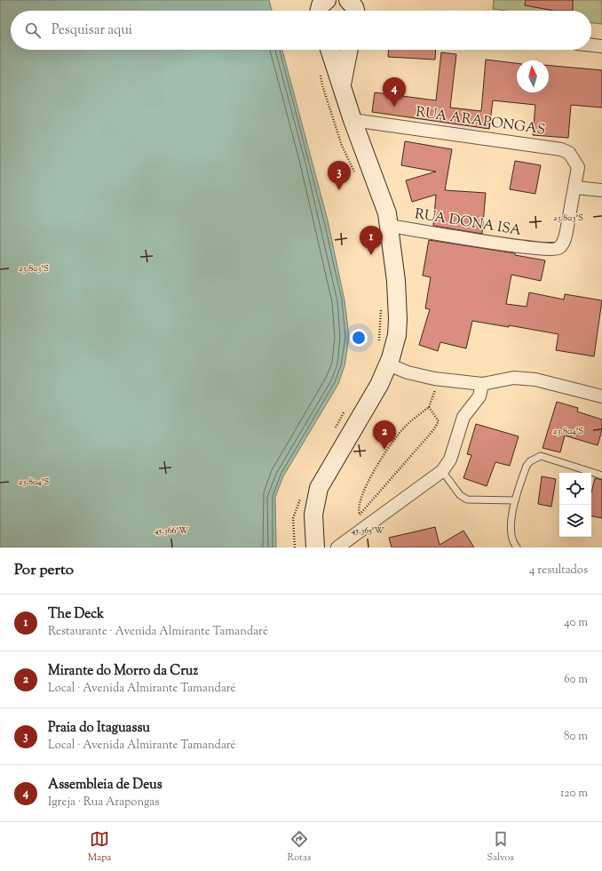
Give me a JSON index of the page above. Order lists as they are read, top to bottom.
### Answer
{
  "streets": {
    "street": ["RUA ARAPONGAS", "RUA DONA ISA"]
  },
  "crossings": [
    ["RUA ARAPONGAS", "RUA DONA ISA"]
  ],
  "north": "top",
  "page": {
    "search": "Pesquisar aqui",
    "pins": [
      "4",
      "3",
      "1",
      "2"
    ],
    "heading": ["Por perto", "4 resultados"],
    "list": [
      {
        "mark": "1",
        "name": "The Deck",
        "note": "Restaurante · Avenida Almirante Tamandaré",
        "value": "40 m"
      },
      {
        "mark": "2",
        "name": "Mirante do Morro da Cruz",
        "note": "Local · Avenida Almirante Tamandaré",
        "value": "60 m"
      },
      {
        "mark": "3",
        "name": "Praia do Itaguassu",
        "note": "Local · Avenida Almirante Tamandaré",
        "value": "80 m"
      },
      {
        "mark": "4",
        "name": "Assembleia de Deus",
        "note": "Igreja · Rua Arapongas",
        "value": "120 m"
      }
    ],
    "nav": ["Mapa", "Rotas", "Salvos"]
  },
  "coordinates": [
    "23.803°S",
    "23.804°S",
    "45.366°W",
    "45.365°W"
  ]
}
